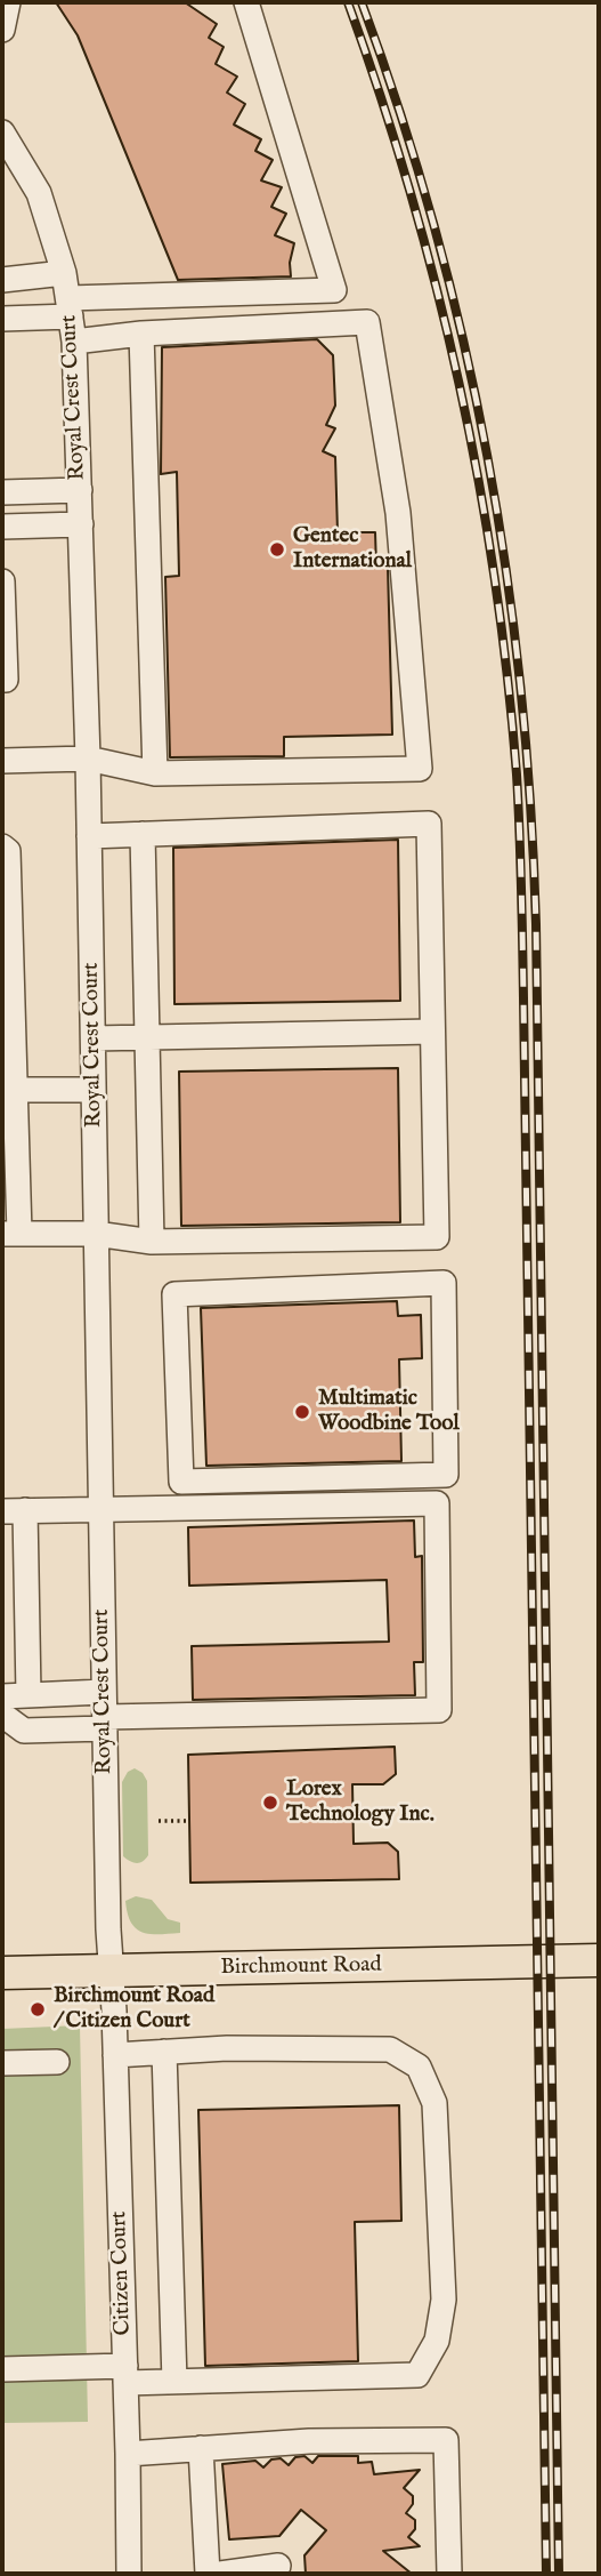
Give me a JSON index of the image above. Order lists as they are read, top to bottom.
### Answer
{
  "streets": {
    "main road": ["Birchmount Road"],
    "street": ["Royal Crest Court", "Citizen Court"]
  },
  "crossings": [
    ["Royal Crest Court", "Birchmount Road"],
    ["Royal Crest Court", "Citizen Court"],
    ["Birchmount Road", "Citizen Court"]
  ],
  "places": [
    "Gentec International",
    "Multimatic Woodbine Tool",
    "Lorex Technology Inc.",
    "Birchmount Road / Citizen Court"
  ]
}
